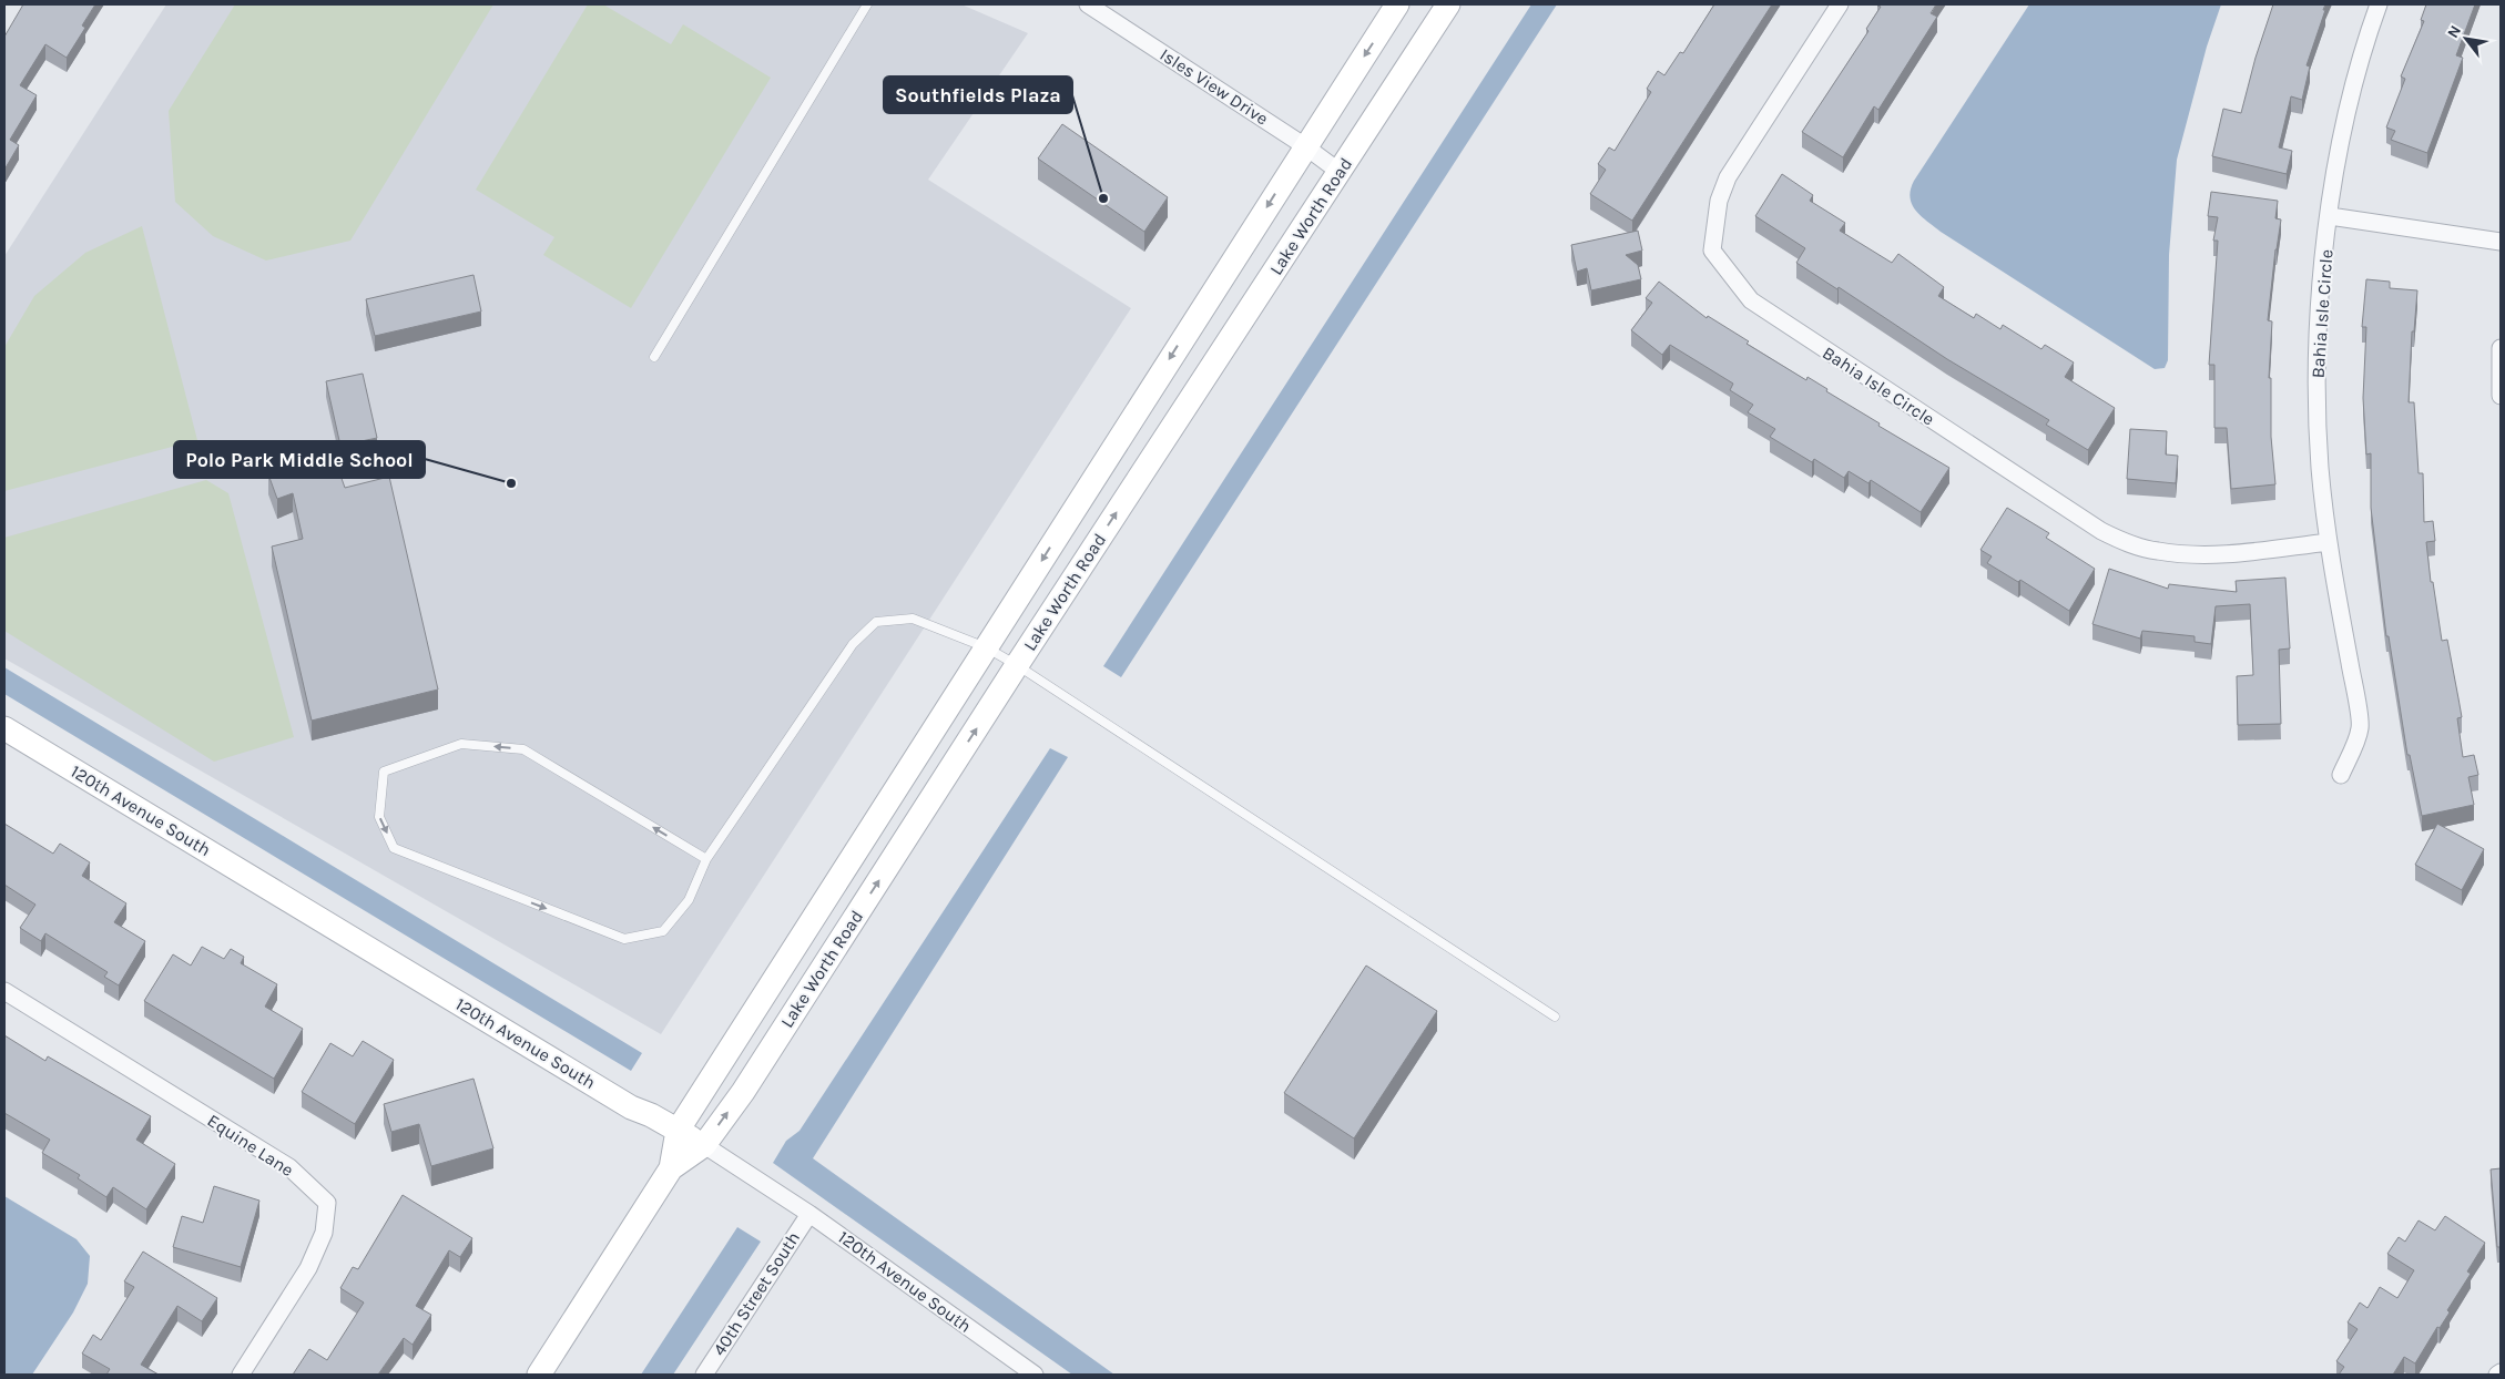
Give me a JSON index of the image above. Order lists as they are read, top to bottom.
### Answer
{
  "streets": {
    "street": [
      "Isles View Drive",
      "Lake Worth Road",
      "Bahia Isle Circle",
      "120th Avenue South",
      "Equine Lane",
      "40th Street South"
    ]
  },
  "crossings": [
    ["Isles View Drive", "Lake Worth Road"],
    ["Lake Worth Road", "120th Avenue South"],
    ["120th Avenue South", "40th Street South"]
  ],
  "places": ["Southfields Plaza", "Polo Park Middle School"],
  "north": "top left"
}
